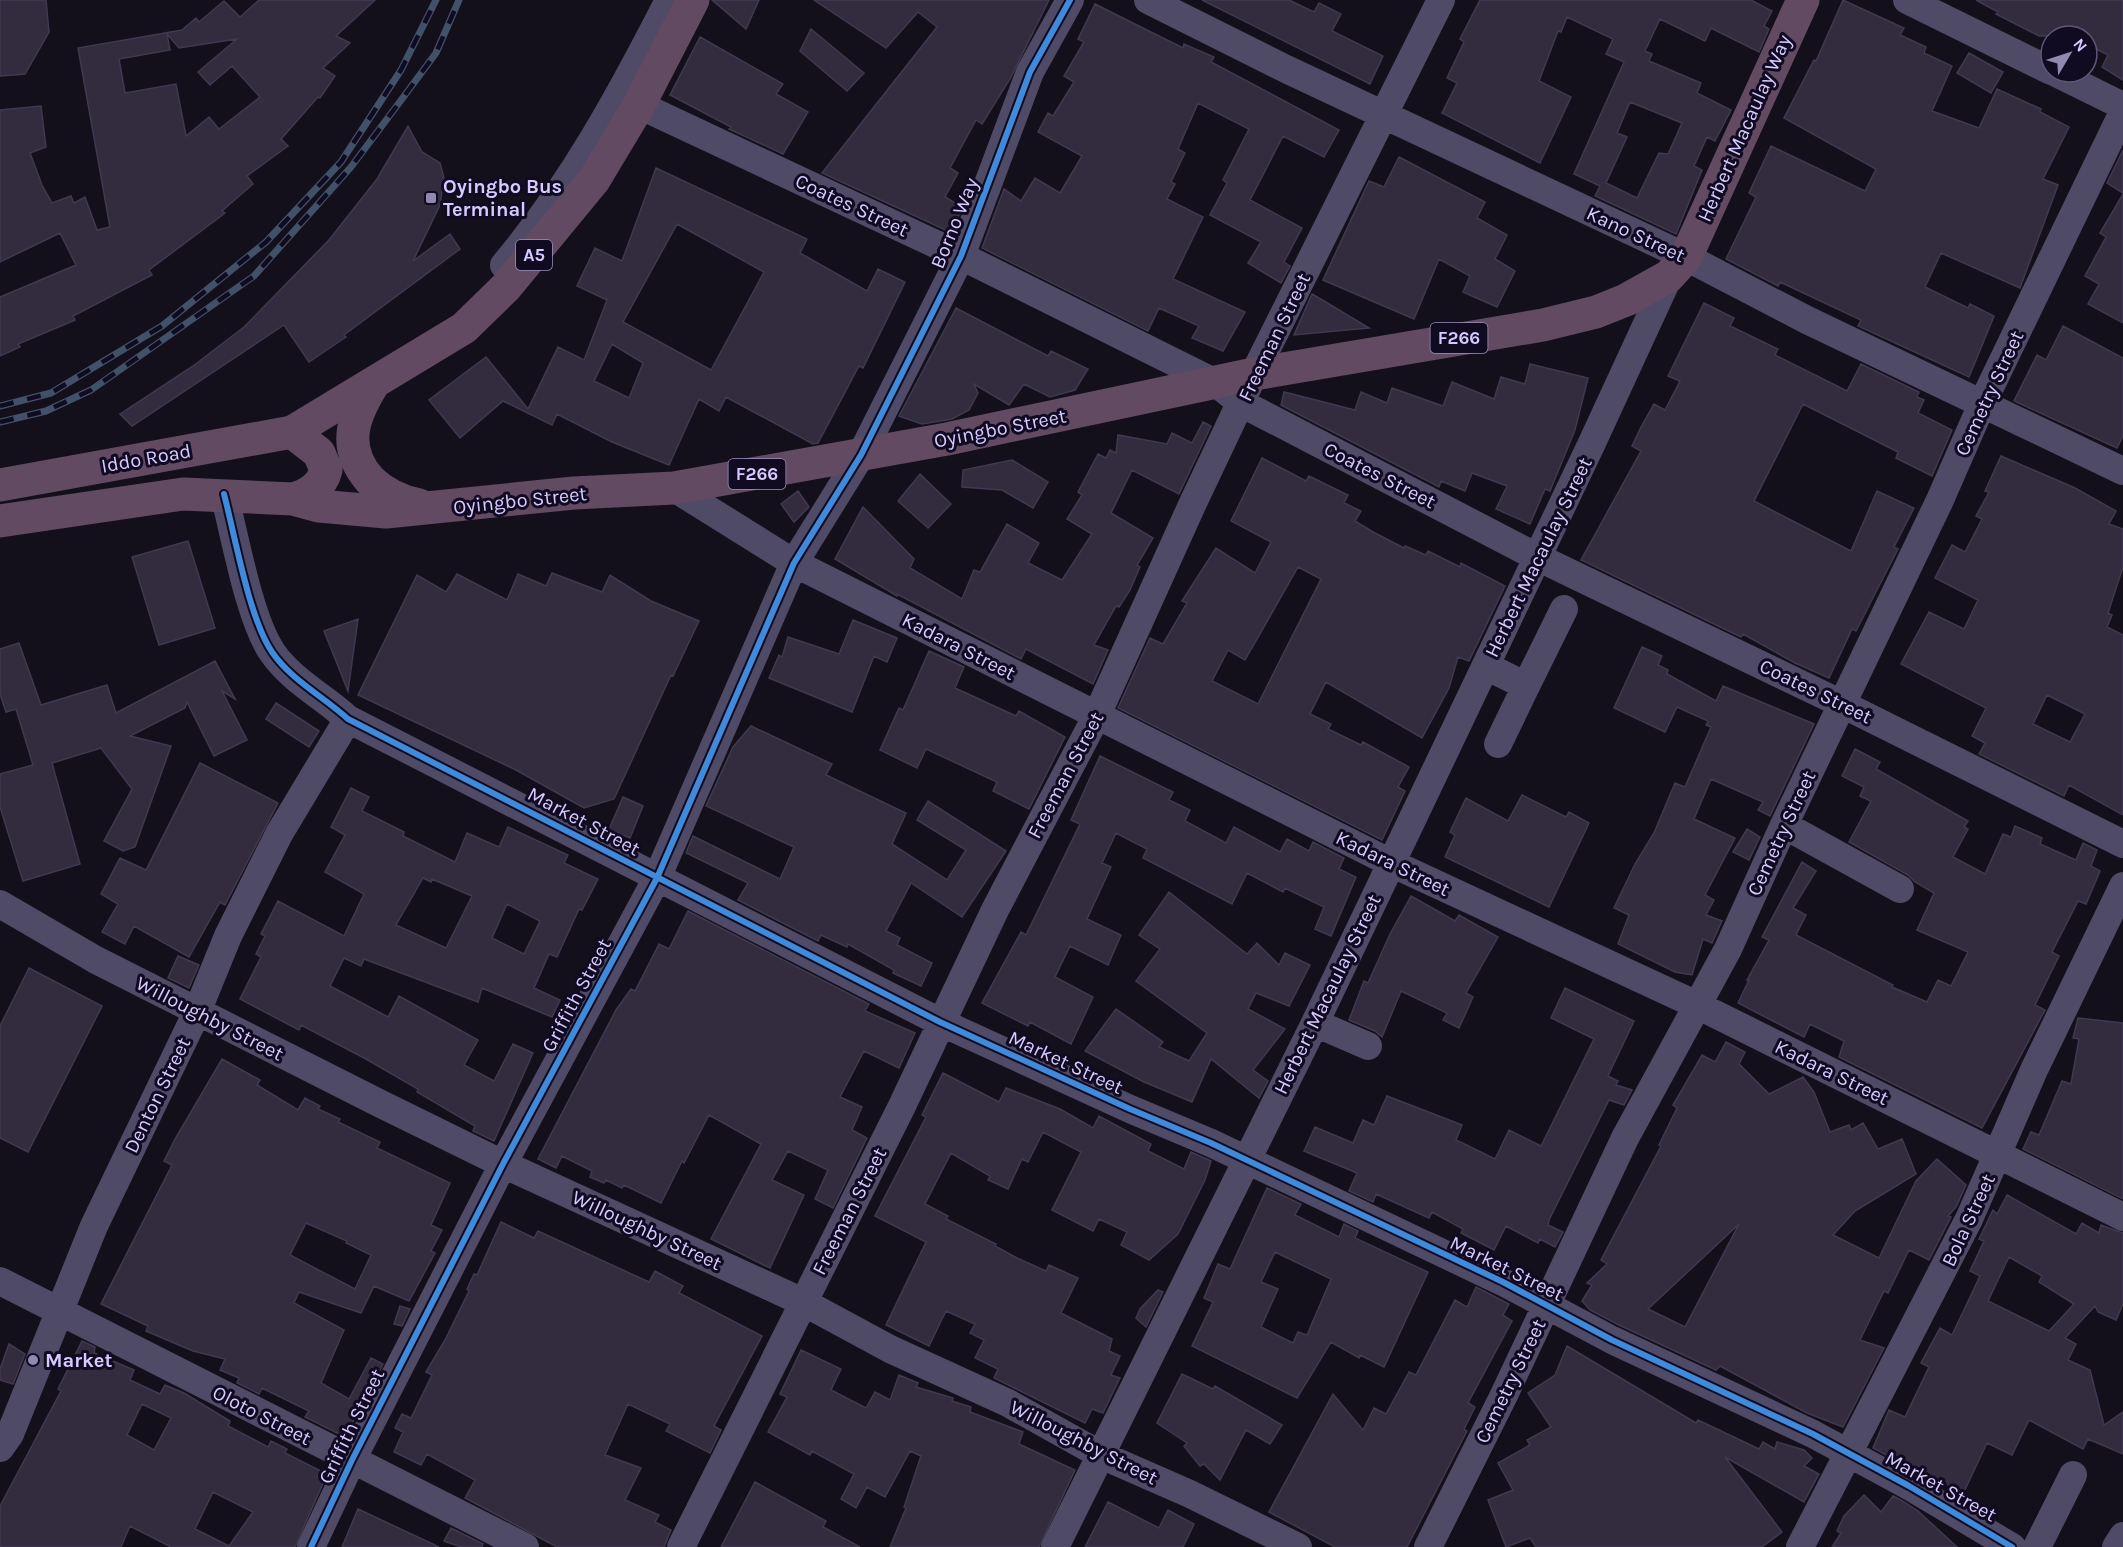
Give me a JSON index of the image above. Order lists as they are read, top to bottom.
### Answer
{
  "streets": {
    "highway": [
      "Herbert Macaulay Way",
      "A5",
      "F266",
      "Oyingbo Street",
      "Iddo Road"
    ],
    "street": [
      "Coates Street",
      "Borno Way",
      "Kano Street",
      "Freeman Street",
      "Cemetry Street",
      "Herbert Macaulay Street",
      "Kadara Street",
      "Market Street",
      "Griffith Street",
      "Willoughby Street",
      "Denton Street",
      "Bola Street",
      "Oloto Street"
    ]
  },
  "crossings": [
    ["Herbert Macaulay Way", "Kano Street"],
    ["Herbert Macaulay Way", "Oyingbo Street"],
    ["Herbert Macaulay Way", "Herbert Macaulay Street"],
    ["Coates Street", "Borno Way"],
    ["Coates Street", "A5"],
    ["Coates Street", "Freeman Street"],
    ["Coates Street", "Cemetry Street"],
    ["Coates Street", "Oyingbo Street"],
    ["Coates Street", "Herbert Macaulay Street"],
    ["Borno Way", "Oyingbo Street"],
    ["Borno Way", "Griffith Street"],
    ["Kano Street", "Freeman Street"],
    ["Kano Street", "Cemetry Street"],
    ["Kano Street", "Oyingbo Street"],
    ["Kano Street", "Herbert Macaulay Street"],
    ["A5", "F266"],
    ["A5", "Iddo Road"],
    ["Freeman Street", "Oyingbo Street"],
    ["Freeman Street", "Kadara Street"],
    ["Freeman Street", "Market Street"],
    ["Freeman Street", "Willoughby Street"],
    ["F266", "Oyingbo Street"],
    ["Cemetry Street", "Kadara Street"],
    ["Cemetry Street", "Market Street"],
    ["Oyingbo Street", "Iddo Road"],
    ["Oyingbo Street", "Herbert Macaulay Street"],
    ["Oyingbo Street", "Kadara Street"],
    ["Oyingbo Street", "Griffith Street"],
    ["Iddo Road", "Market Street"],
    ["Herbert Macaulay Street", "Kadara Street"],
    ["Herbert Macaulay Street", "Market Street"],
    ["Herbert Macaulay Street", "Willoughby Street"],
    ["Kadara Street", "Griffith Street"],
    ["Kadara Street", "Bola Street"],
    ["Market Street", "Griffith Street"],
    ["Market Street", "Denton Street"],
    ["Market Street", "Bola Street"],
    ["Griffith Street", "Willoughby Street"],
    ["Griffith Street", "Oloto Street"],
    ["Willoughby Street", "Denton Street"],
    ["Denton Street", "Oloto Street"]
  ],
  "places": {
    "transit": ["Oyingbo Bus Terminal"],
    "other": ["Market"]
  },
  "north": "top right"
}
